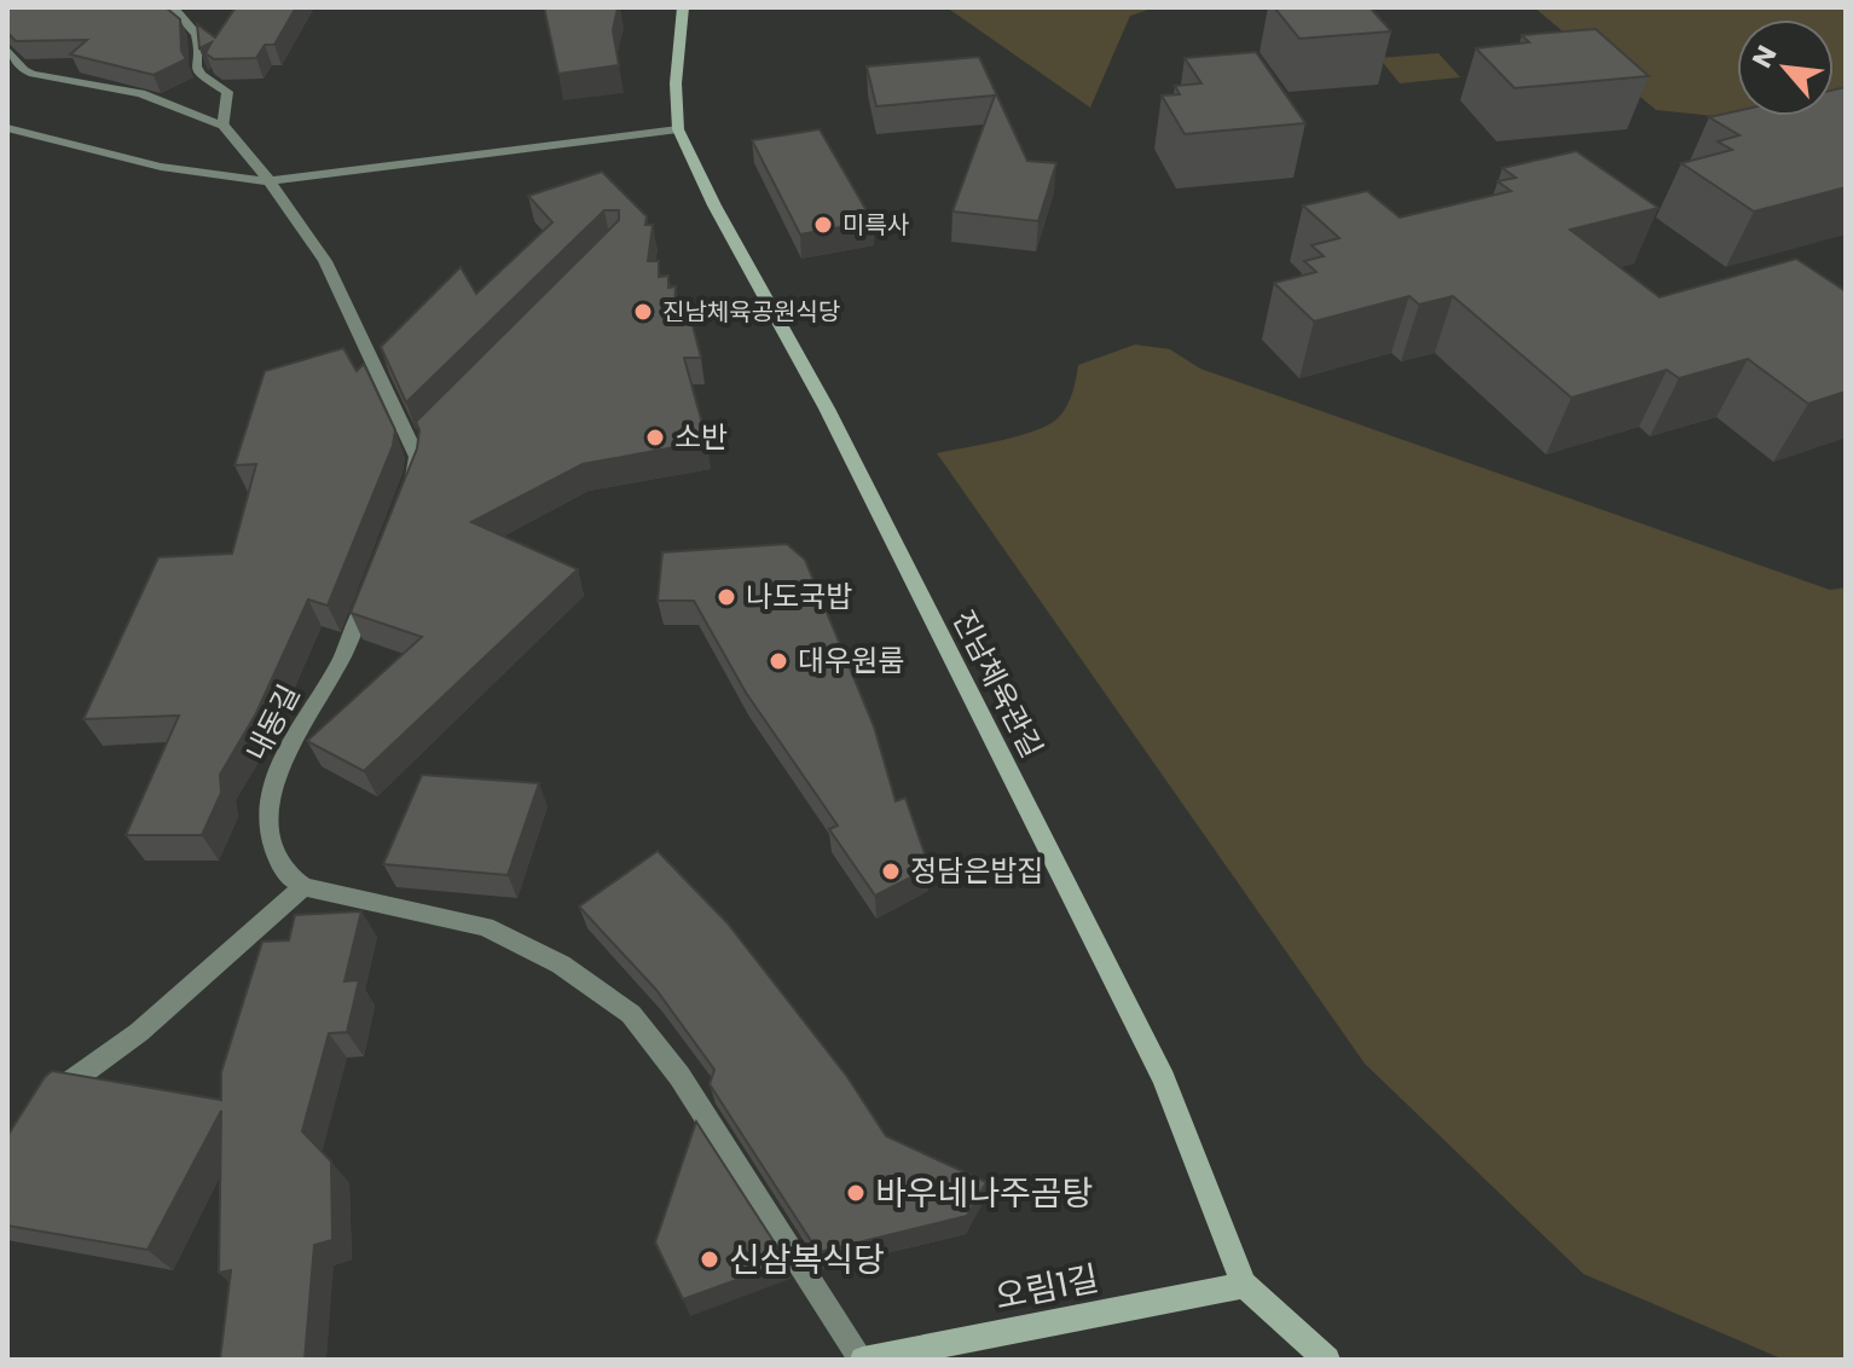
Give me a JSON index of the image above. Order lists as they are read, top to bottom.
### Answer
{
  "streets": {
    "street": ["진남체육관길", "내동길", "오림1길"]
  },
  "crossings": [
    ["진남체육관길", "오림1길"]
  ],
  "places": [
    "미륵사",
    "진남체육공원식당",
    "소반",
    "나도국밥",
    "대우원룸",
    "정담은밥집",
    "바우네나주곰탕",
    "신삼복식당"
  ],
  "north": "top left"
}
